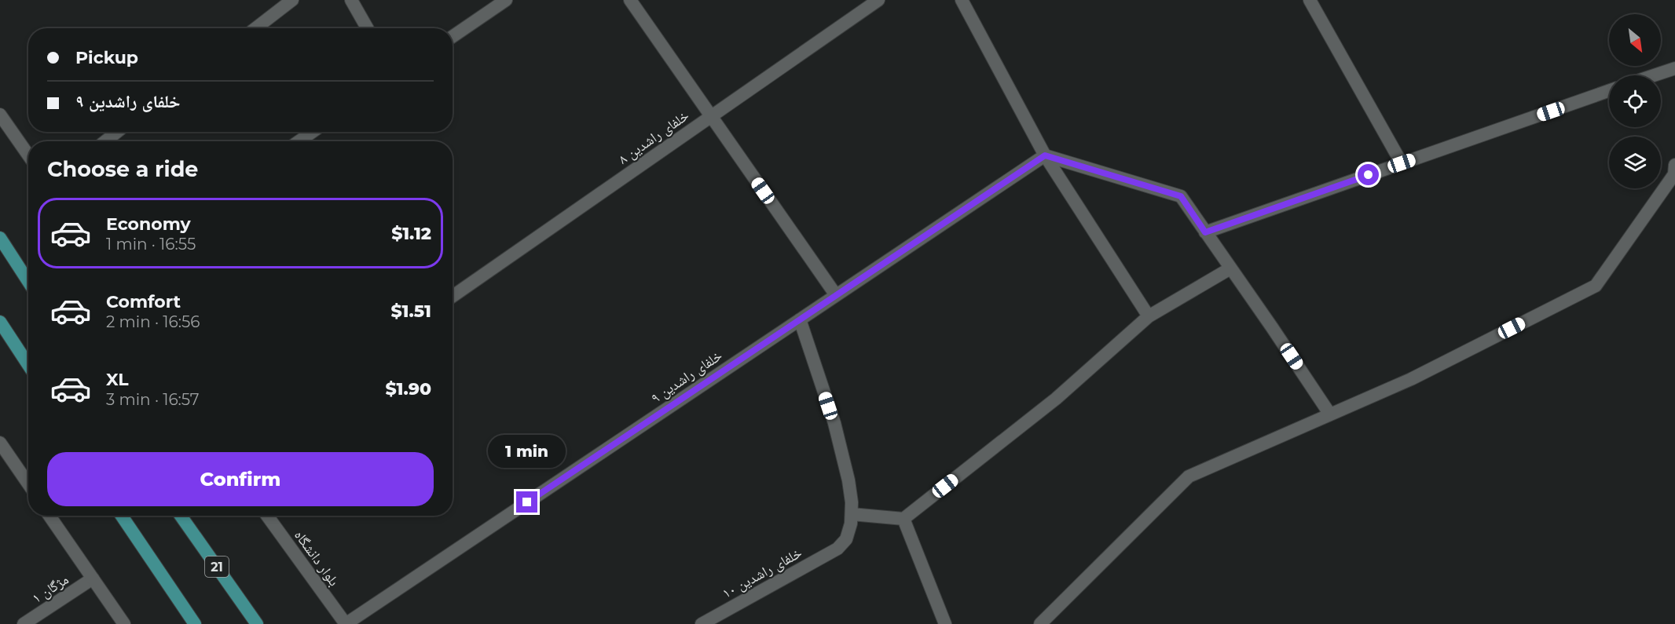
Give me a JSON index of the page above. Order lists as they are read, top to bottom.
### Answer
{
  "streets": {
    "main road": ["21"],
    "street": [
      "خلفای راشدین ۸",
      "خلفای راشدین ۹",
      "بلوار دانشگاه",
      "خلفای راشدین ۱۰",
      "مژگان ۱"
    ]
  },
  "crossings": [
    ["خلفای راشدین ۹", "بلوار دانشگاه"]
  ],
  "north": "bottom right",
  "page": {
    "banner": ["Pickup", "خلفای راشدین ۹"],
    "heading": "Choose a ride",
    "list": [
      {
        "name": "Economy",
        "note": "1 min · 16:55",
        "value": "$1.12"
      },
      {
        "name": "Comfort",
        "note": "2 min · 16:56",
        "value": "$1.51"
      },
      {
        "name": "XL",
        "note": "3 min · 16:57",
        "value": "$1.90"
      }
    ],
    "bubble": "1 min",
    "buttons": "Confirm"
  }
}
